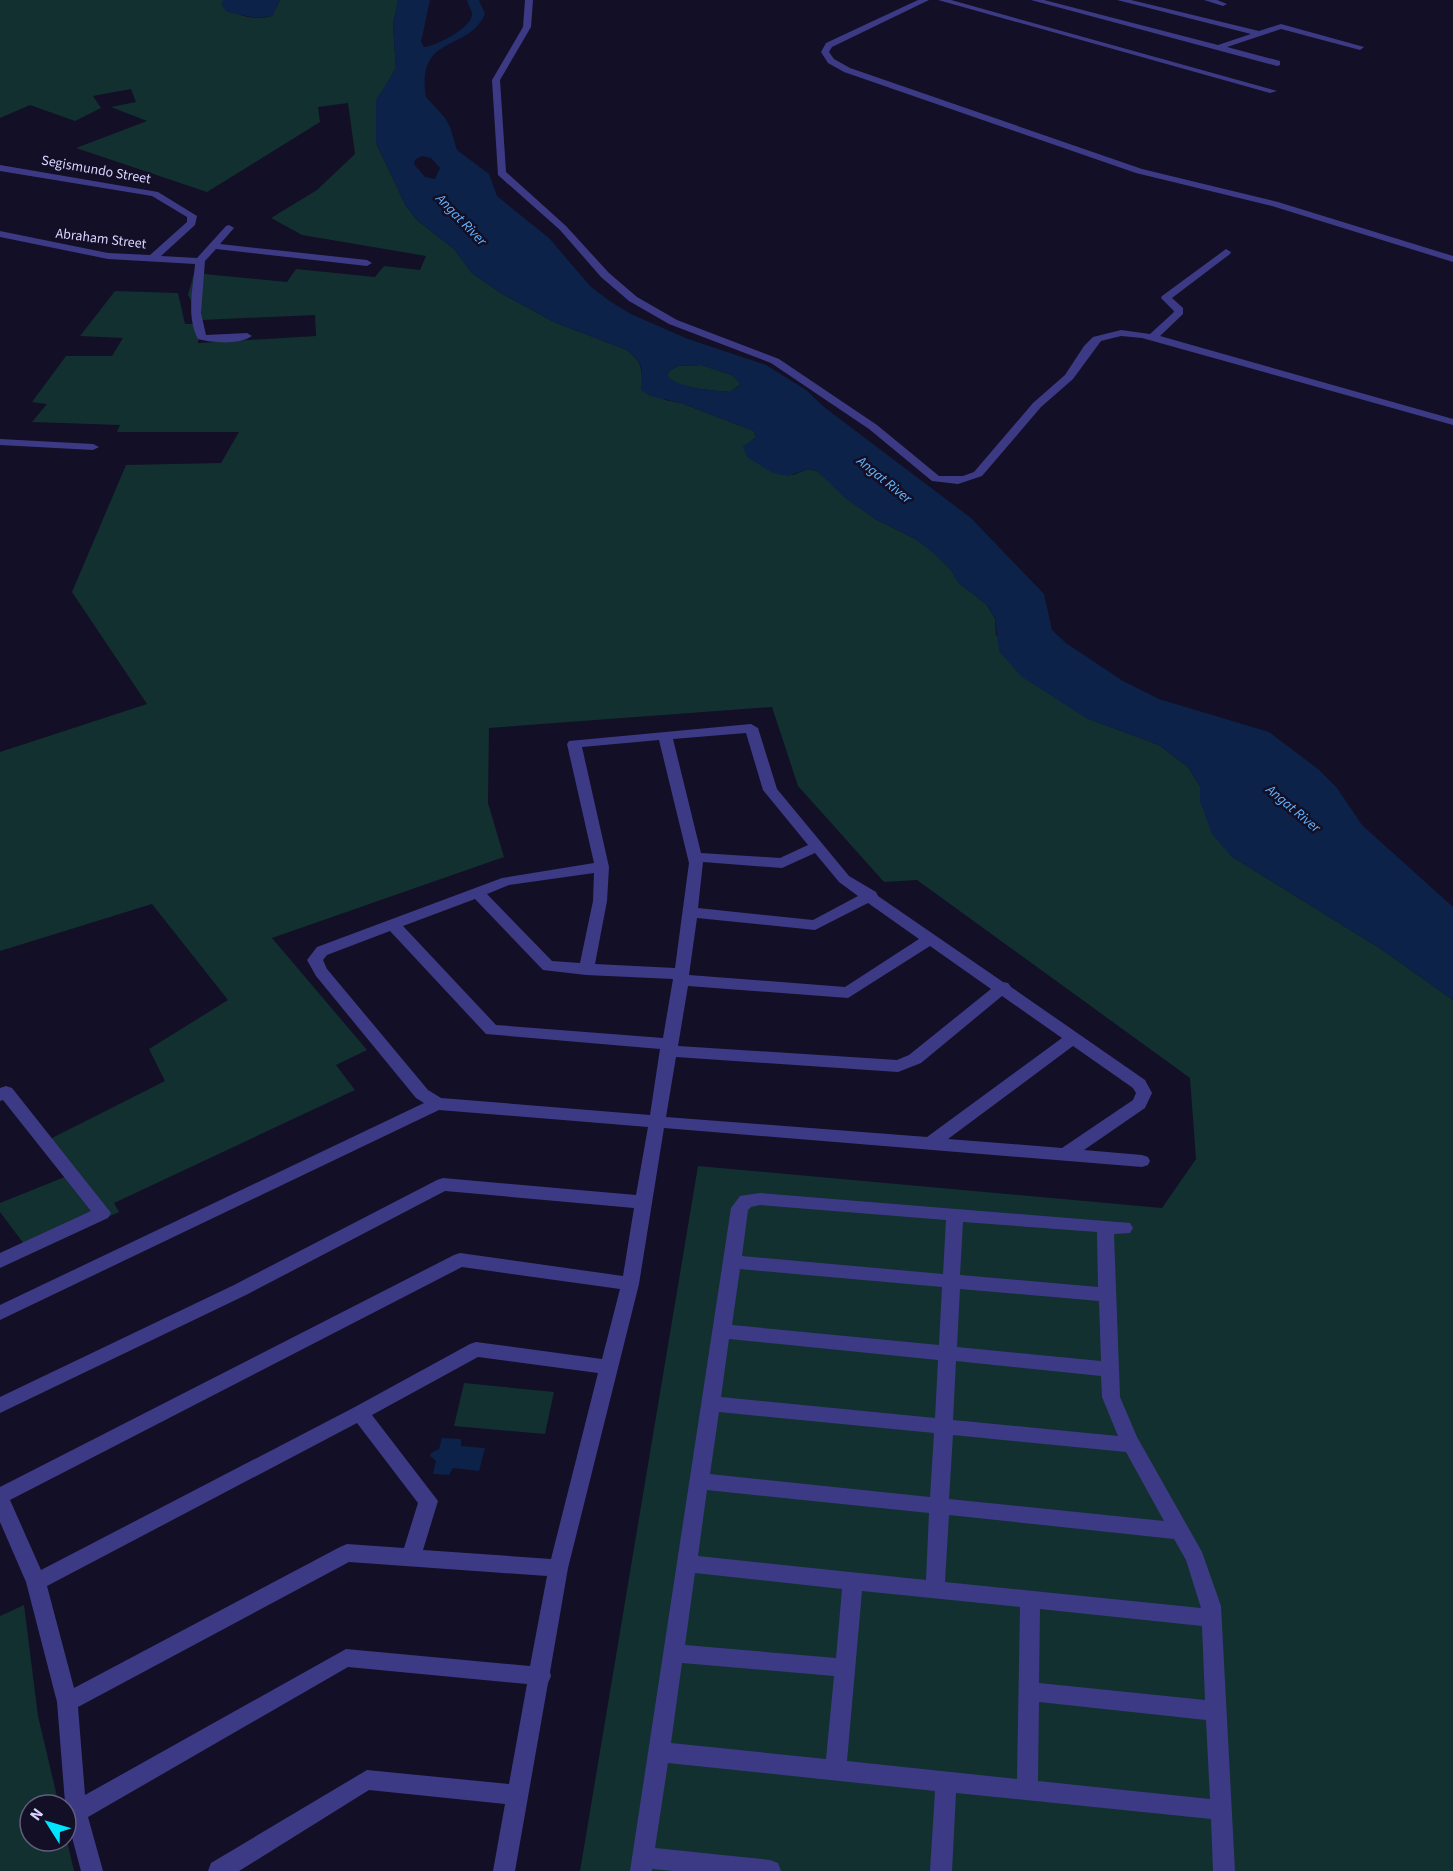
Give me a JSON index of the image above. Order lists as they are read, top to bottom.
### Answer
{
  "streets": {
    "street": ["Segismundo Street", "Abraham Street"]
  },
  "crossings": [
    ["Segismundo Street", "Abraham Street"]
  ],
  "water": ["Angat River"],
  "north": "top left"
}
